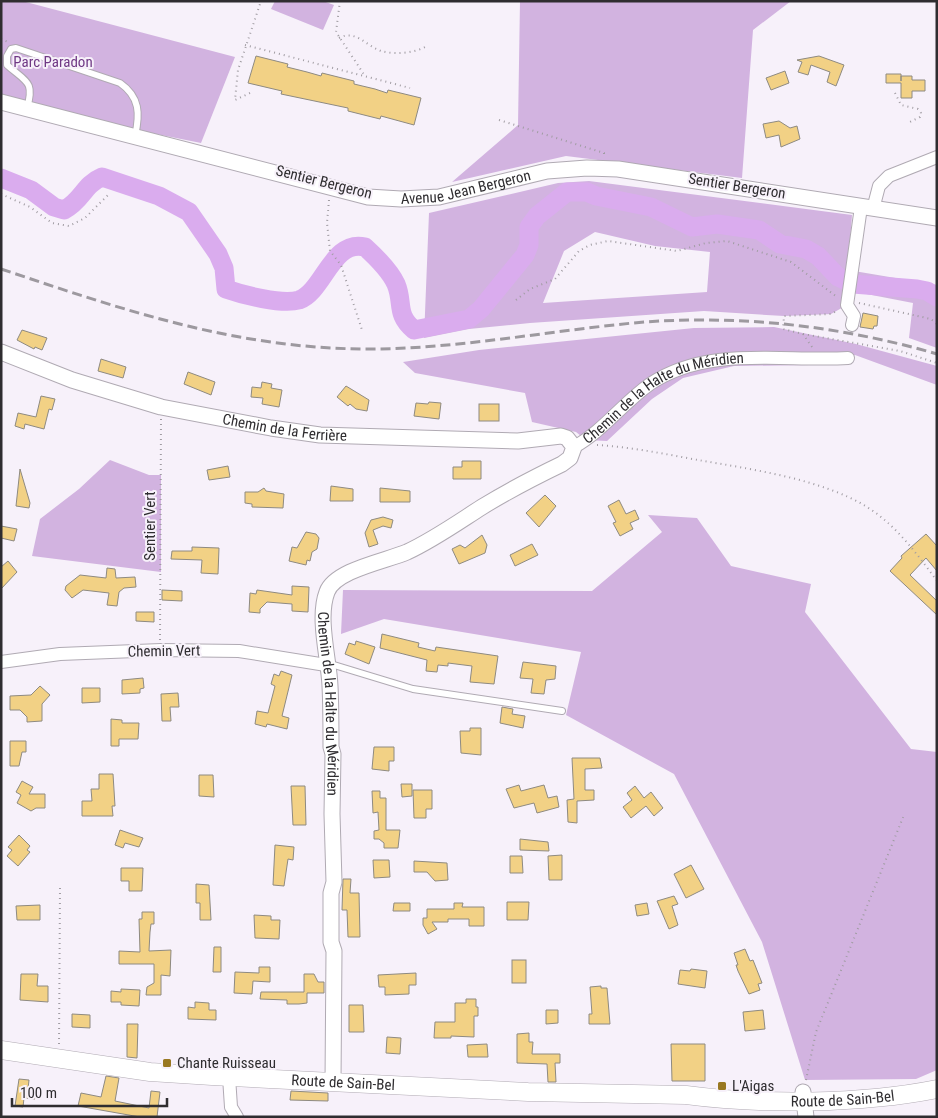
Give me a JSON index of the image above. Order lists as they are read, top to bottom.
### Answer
{
  "streets": {
    "main road": ["Route de Sain-Bel"],
    "street": [
      "Avenue Jean Bergeron",
      "Chemin de la Halte du Méridien",
      "Chemin de la Ferrière",
      "Chemin Vert"
    ],
    "path": ["Sentier Vert"]
  },
  "crossings": [
    ["Chemin de la Halte du Méridien", "Chemin de la Ferrière"],
    ["Chemin de la Halte du Méridien", "Chemin Vert"],
    ["Chemin de la Halte du Méridien", "Route de Sain-Bel"],
    ["Chemin de la Ferrière", "Sentier Vert"]
  ],
  "parks": ["Parc Paradon"],
  "places": {
    "transit": ["Chante Ruisseau", "L'Aigas"]
  },
  "scale_bar": "100 m"
}
